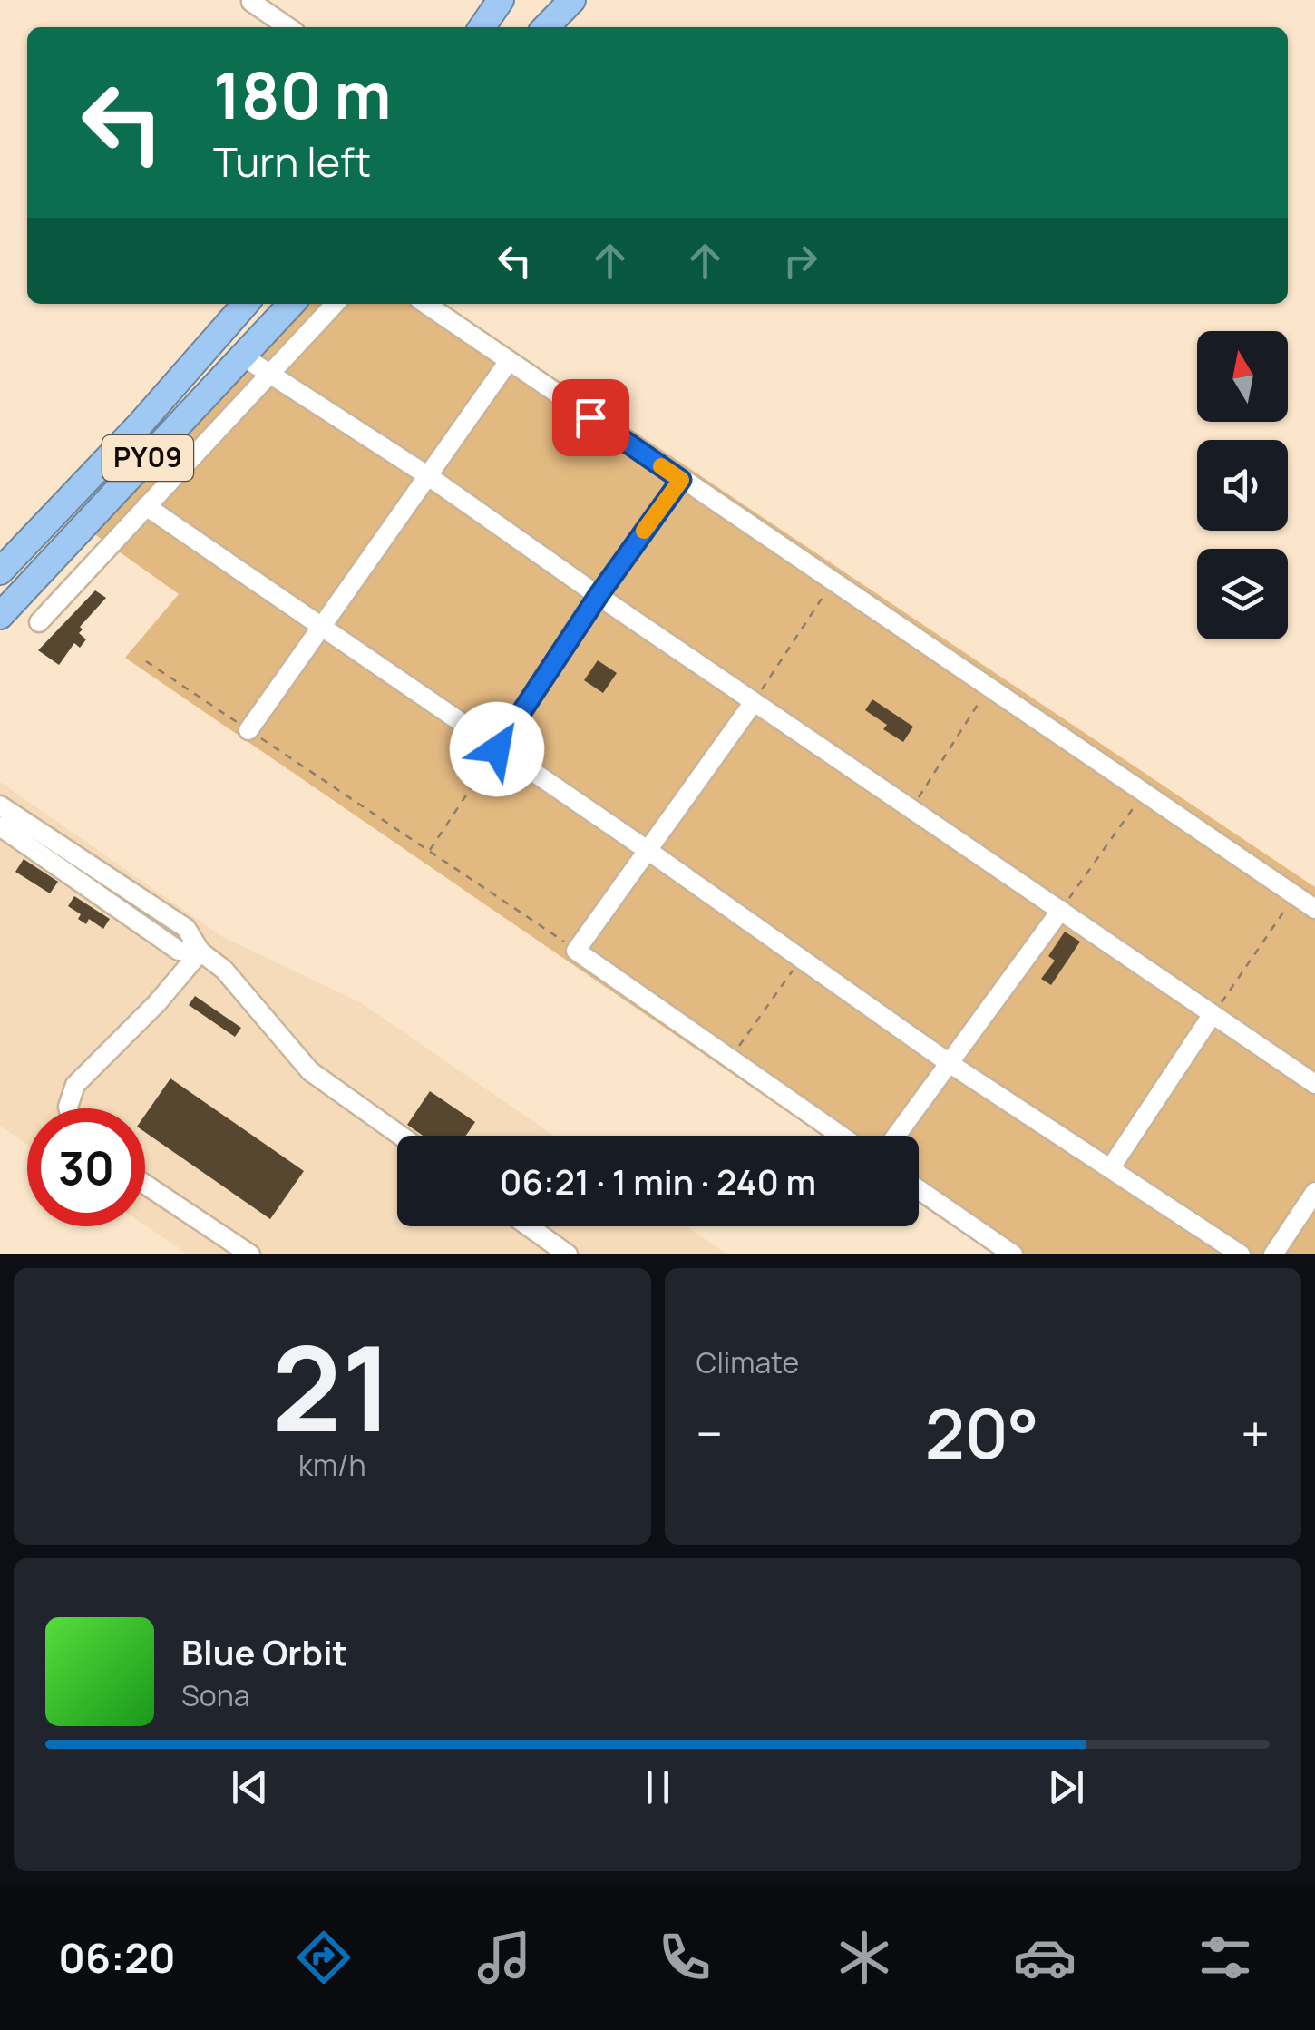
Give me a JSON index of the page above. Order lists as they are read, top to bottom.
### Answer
{
  "streets": {
    "highway": ["PY09"]
  },
  "north": "top",
  "page": {
    "turn": ["180 m", "Turn left"],
    "limit": "30",
    "trip": "06:21 · 1 min · 240 m",
    "tile": [
      ["21", "km/h"],
      "Climate"
    ],
    "heat": ["−", "20°", "+"],
    "song": ["Blue Orbit", "Sona"],
    "tabs": "06:20"
  }
}
